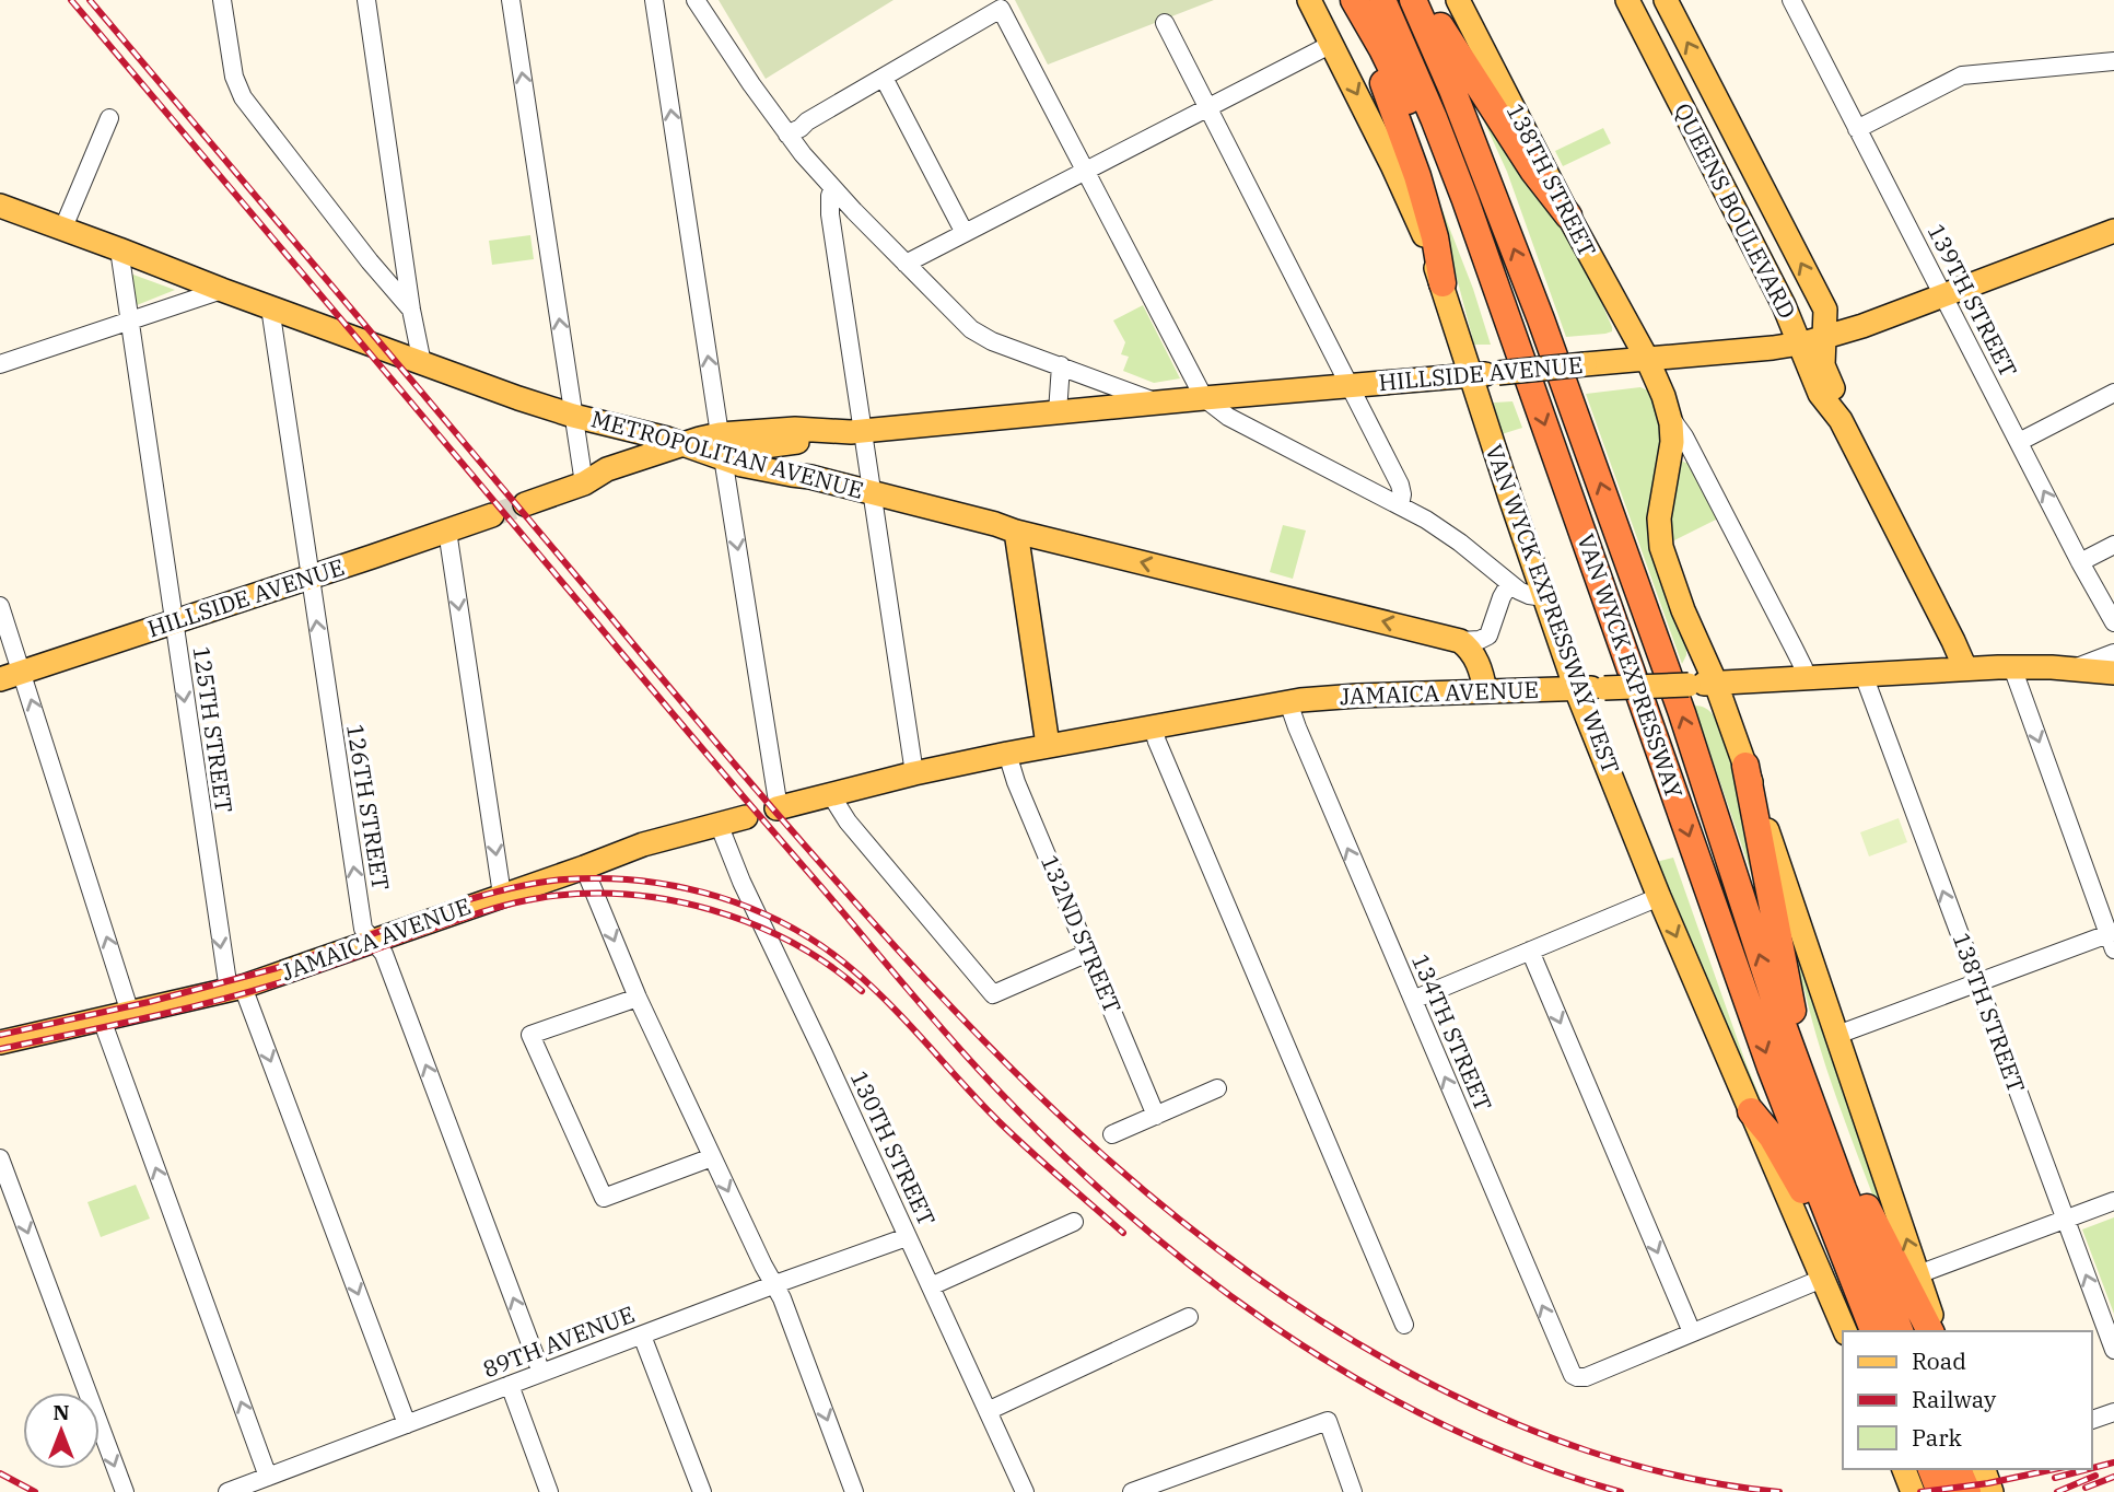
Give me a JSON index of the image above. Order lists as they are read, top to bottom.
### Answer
{
  "streets": {
    "highway": ["VAN WYCK EXPRESSWAY"],
    "main road": [
      "138TH STREET",
      "QUEENS BOULEVARD",
      "HILLSIDE AVENUE",
      "METROPOLITAN AVENUE",
      "VAN WYCK EXPRESSWAY WEST",
      "JAMAICA AVENUE"
    ],
    "street": [
      "139TH STREET",
      "125TH STREET",
      "126TH STREET",
      "132ND STREET",
      "134TH STREET",
      "130TH STREET",
      "89TH AVENUE"
    ]
  },
  "crossings": [
    ["138TH STREET", "HILLSIDE AVENUE"],
    ["138TH STREET", "JAMAICA AVENUE"],
    ["QUEENS BOULEVARD", "HILLSIDE AVENUE"],
    ["QUEENS BOULEVARD", "JAMAICA AVENUE"],
    ["139TH STREET", "HILLSIDE AVENUE"],
    ["HILLSIDE AVENUE", "METROPOLITAN AVENUE"],
    ["HILLSIDE AVENUE", "VAN WYCK EXPRESSWAY WEST"],
    ["HILLSIDE AVENUE", "125TH STREET"],
    ["HILLSIDE AVENUE", "126TH STREET"],
    ["METROPOLITAN AVENUE", "125TH STREET"],
    ["METROPOLITAN AVENUE", "126TH STREET"],
    ["VAN WYCK EXPRESSWAY WEST", "JAMAICA AVENUE"],
    ["JAMAICA AVENUE", "125TH STREET"],
    ["JAMAICA AVENUE", "126TH STREET"],
    ["JAMAICA AVENUE", "132ND STREET"],
    ["JAMAICA AVENUE", "134TH STREET"],
    ["JAMAICA AVENUE", "130TH STREET"],
    ["125TH STREET", "89TH AVENUE"],
    ["126TH STREET", "89TH AVENUE"],
    ["130TH STREET", "89TH AVENUE"]
  ],
  "legend": ["Road", "Railway", "Park"],
  "north": "top"
}
